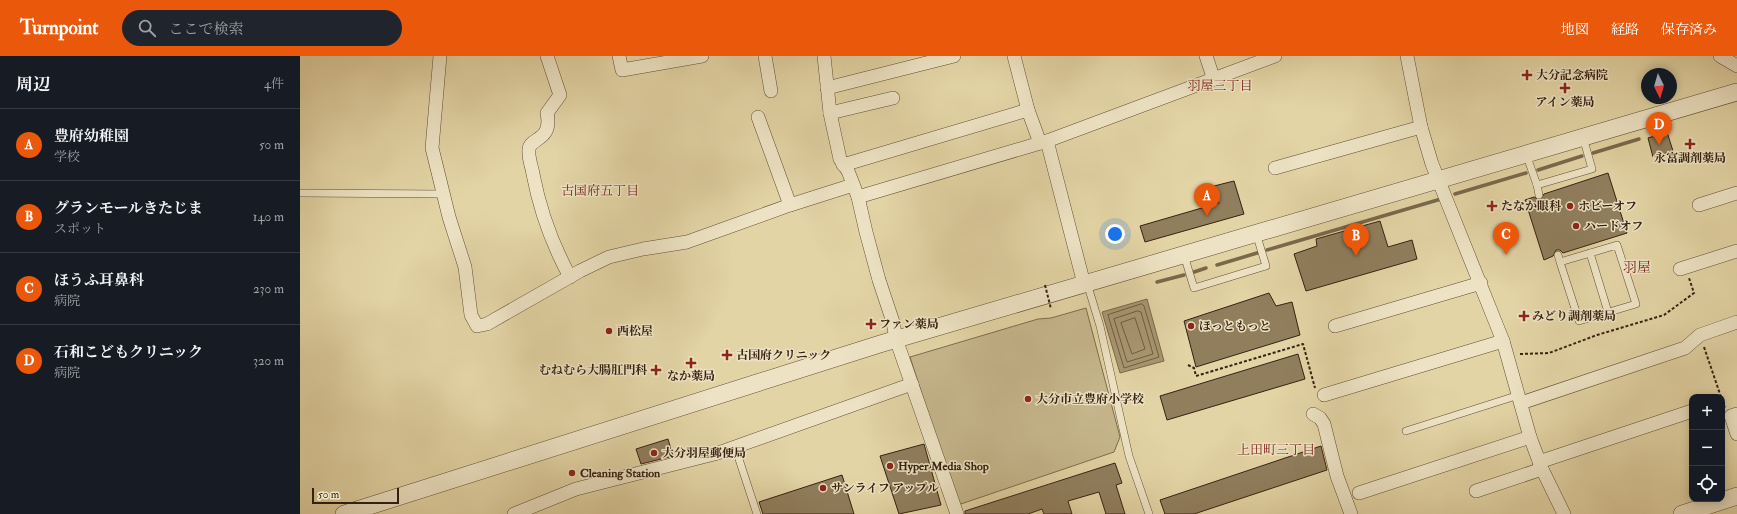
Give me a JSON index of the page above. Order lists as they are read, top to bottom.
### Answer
{
  "districts": [
    "羽屋三丁目",
    "古国府五丁目",
    "羽屋",
    "上田町三丁目"
  ],
  "places": {
    "health": [
      "大分記念病院",
      "アイン薬局",
      "永富調剤薬局",
      "たなか眼科",
      "みどり調剤薬局",
      "ファン薬局",
      "古国府クリニック",
      "なか薬局",
      "むねむら大腸肛門科"
    ],
    "other": [
      "ホビーオフ",
      "ハードオフ",
      "ほっともっと",
      "西松屋",
      "大分市立豊府小学校",
      "大分羽屋郵便局",
      "Hyper Media Shop",
      "Cleaning Station",
      "サンライフ アップル"
    ]
  },
  "scale_bar": "50 m",
  "north": "bottom",
  "page": {
    "header": "Turnpoint",
    "search": "ここで検索",
    "nav": ["地図", "経路", "保存済み"],
    "heading": ["周辺", "4件"],
    "list": [
      {
        "mark": "A",
        "name": "豊府幼稚園",
        "note": "学校",
        "value": "50 m"
      },
      {
        "mark": "B",
        "name": "グランモールきたじま",
        "note": "スポット",
        "value": "140 m"
      },
      {
        "mark": "C",
        "name": "ほうふ耳鼻科",
        "note": "病院",
        "value": "230 m"
      },
      {
        "mark": "D",
        "name": "石和こどもクリニック",
        "note": "病院",
        "value": "320 m"
      }
    ],
    "pins": [
      "D",
      "A",
      "C",
      "B"
    ],
    "map_buttons": ["+", "−"],
    "scale": "50 m"
  }
}
